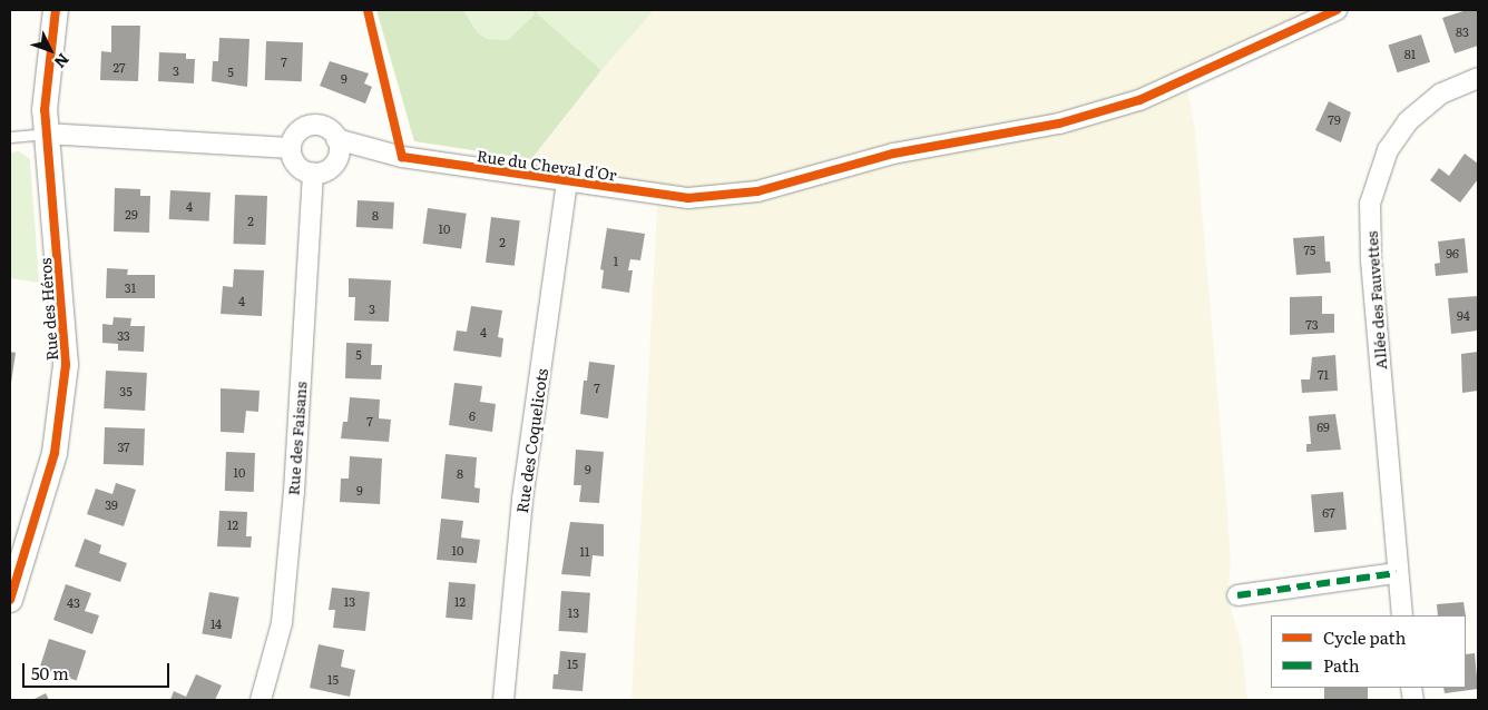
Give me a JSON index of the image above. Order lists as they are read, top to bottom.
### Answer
{
  "streets": {
    "street": [
      "Rue du Cheval d'Or",
      "Allée des Fauvettes",
      "Rue des Héros",
      "Rue des Faisans",
      "Rue des Coquelicots"
    ]
  },
  "crossings": [
    ["Rue du Cheval d'Or", "Rue des Faisans"],
    ["Rue du Cheval d'Or", "Rue des Coquelicots"]
  ],
  "house_numbers": [
    "83",
    "81",
    "7",
    "27",
    "3",
    "5",
    "9",
    "79",
    "4",
    "29",
    "8",
    "2",
    "10",
    "2",
    "75",
    "96",
    "1",
    "31",
    "4",
    "3",
    "94",
    "73",
    "4",
    "33",
    "5",
    "71",
    "7",
    "35",
    "6",
    "7",
    "69",
    "37",
    "9",
    "10",
    "8",
    "9",
    "39",
    "67",
    "12",
    "10",
    "11",
    "13",
    "12",
    "43",
    "13",
    "14",
    "15",
    "15"
  ],
  "legend": ["Cycle path", "Path"],
  "scale_bar": "50 m",
  "north": "bottom right"
}
